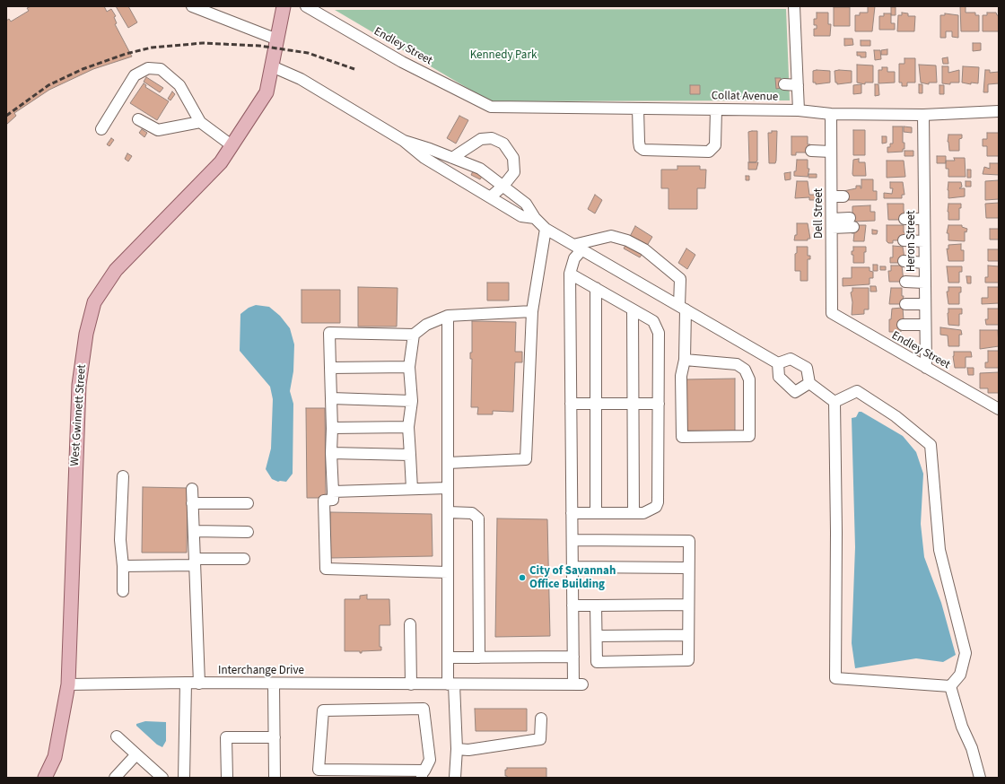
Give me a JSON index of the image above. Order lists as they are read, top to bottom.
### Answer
{
  "streets": {
    "main road": ["West Gwinnett Street"],
    "street": [
      "Endley Street",
      "Collat Avenue",
      "Dell Street",
      "Heron Street",
      "Interchange Drive"
    ]
  },
  "crossings": [
    ["Endley Street", "Collat Avenue"],
    ["Endley Street", "Dell Street"],
    ["Endley Street", "Heron Street"],
    ["Collat Avenue", "Dell Street"],
    ["Collat Avenue", "Heron Street"],
    ["West Gwinnett Street", "Interchange Drive"]
  ],
  "parks": ["Kennedy Park"],
  "places": ["City of Savannah Office Building"]
}
